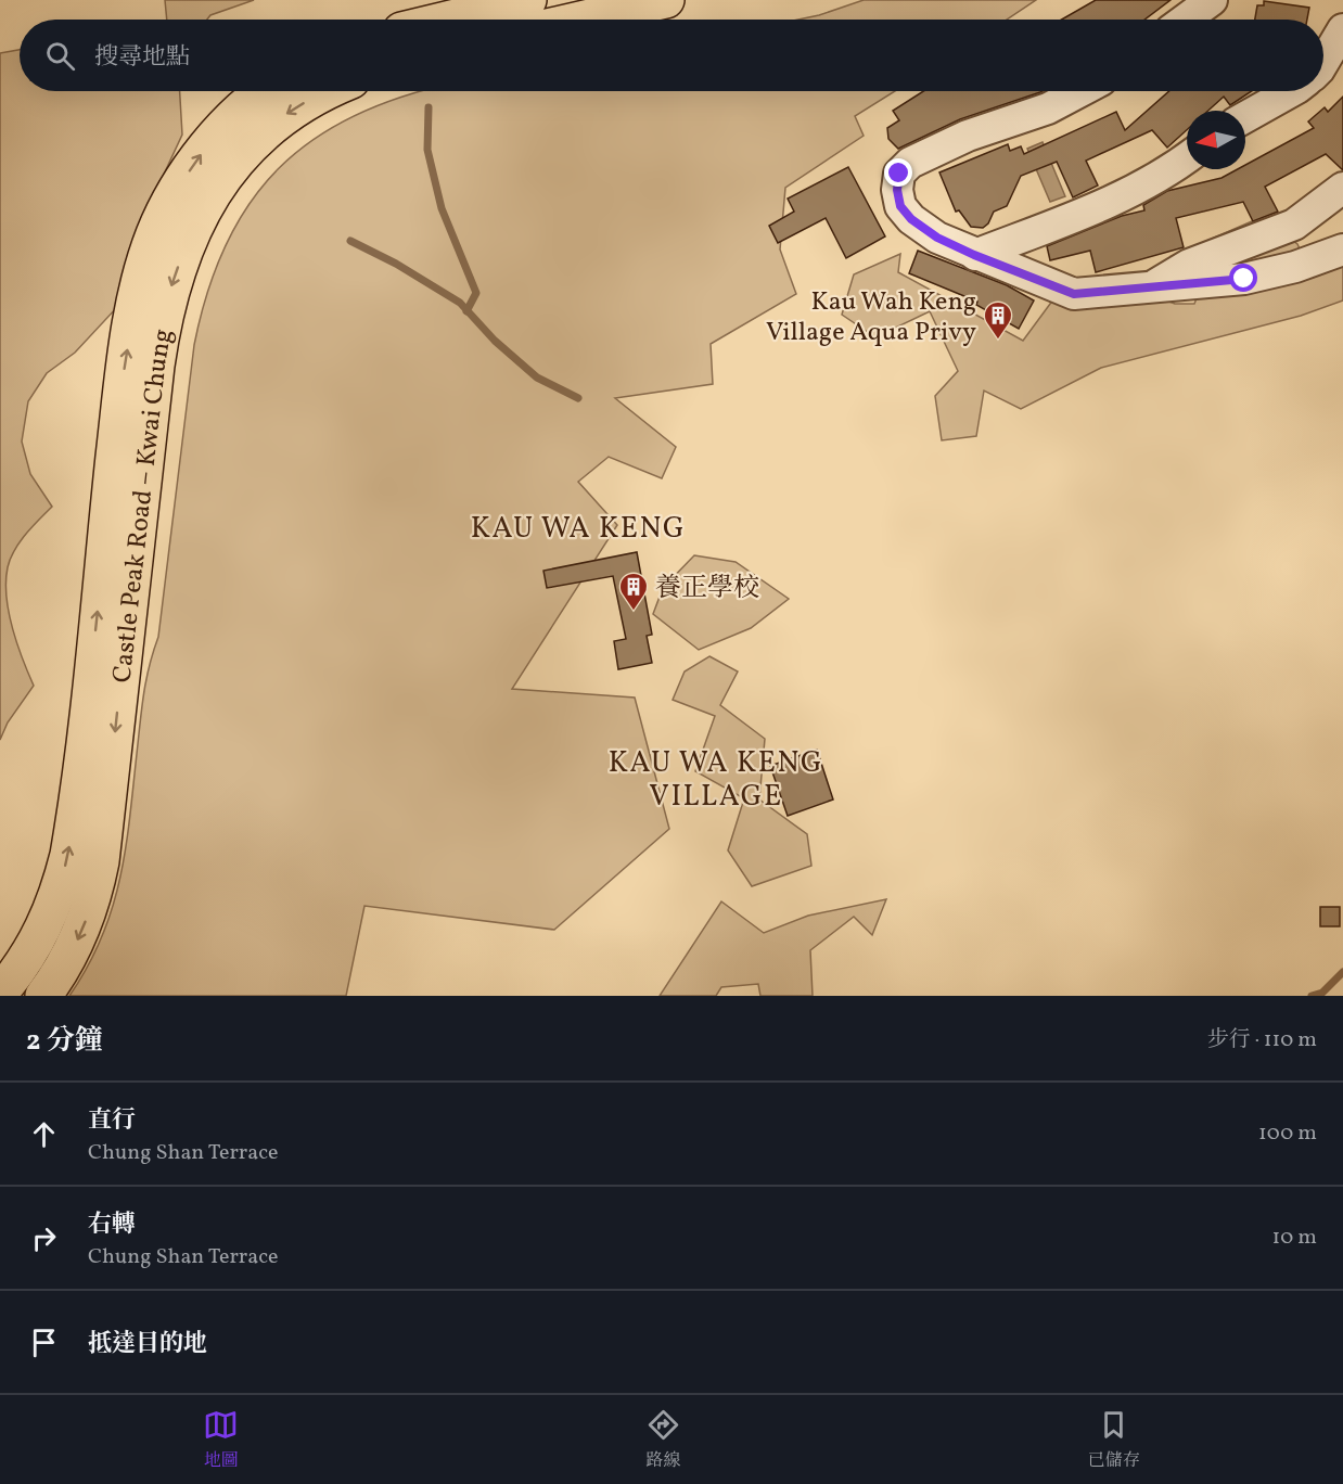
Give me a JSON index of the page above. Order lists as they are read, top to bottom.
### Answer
{
  "streets": {
    "main road": ["Castle Peak Road – Kwai Chung"]
  },
  "districts": ["KAU WA KENG", "KAU WA KENG VILLAGE"],
  "places": {
    "building": ["Kau Wah Keng Village Aqua Privy", "養正學校"]
  },
  "north": "left",
  "page": {
    "search": "搜尋地點",
    "heading": ["2 分鐘", "步行 · 110 m"],
    "list": [
      ["直行", "Chung Shan Terrace", "100 m"],
      ["右轉", "Chung Shan Terrace", "10 m"],
      "抵達目的地"
    ],
    "nav": ["地圖", "路線", "已儲存"]
  }
}
